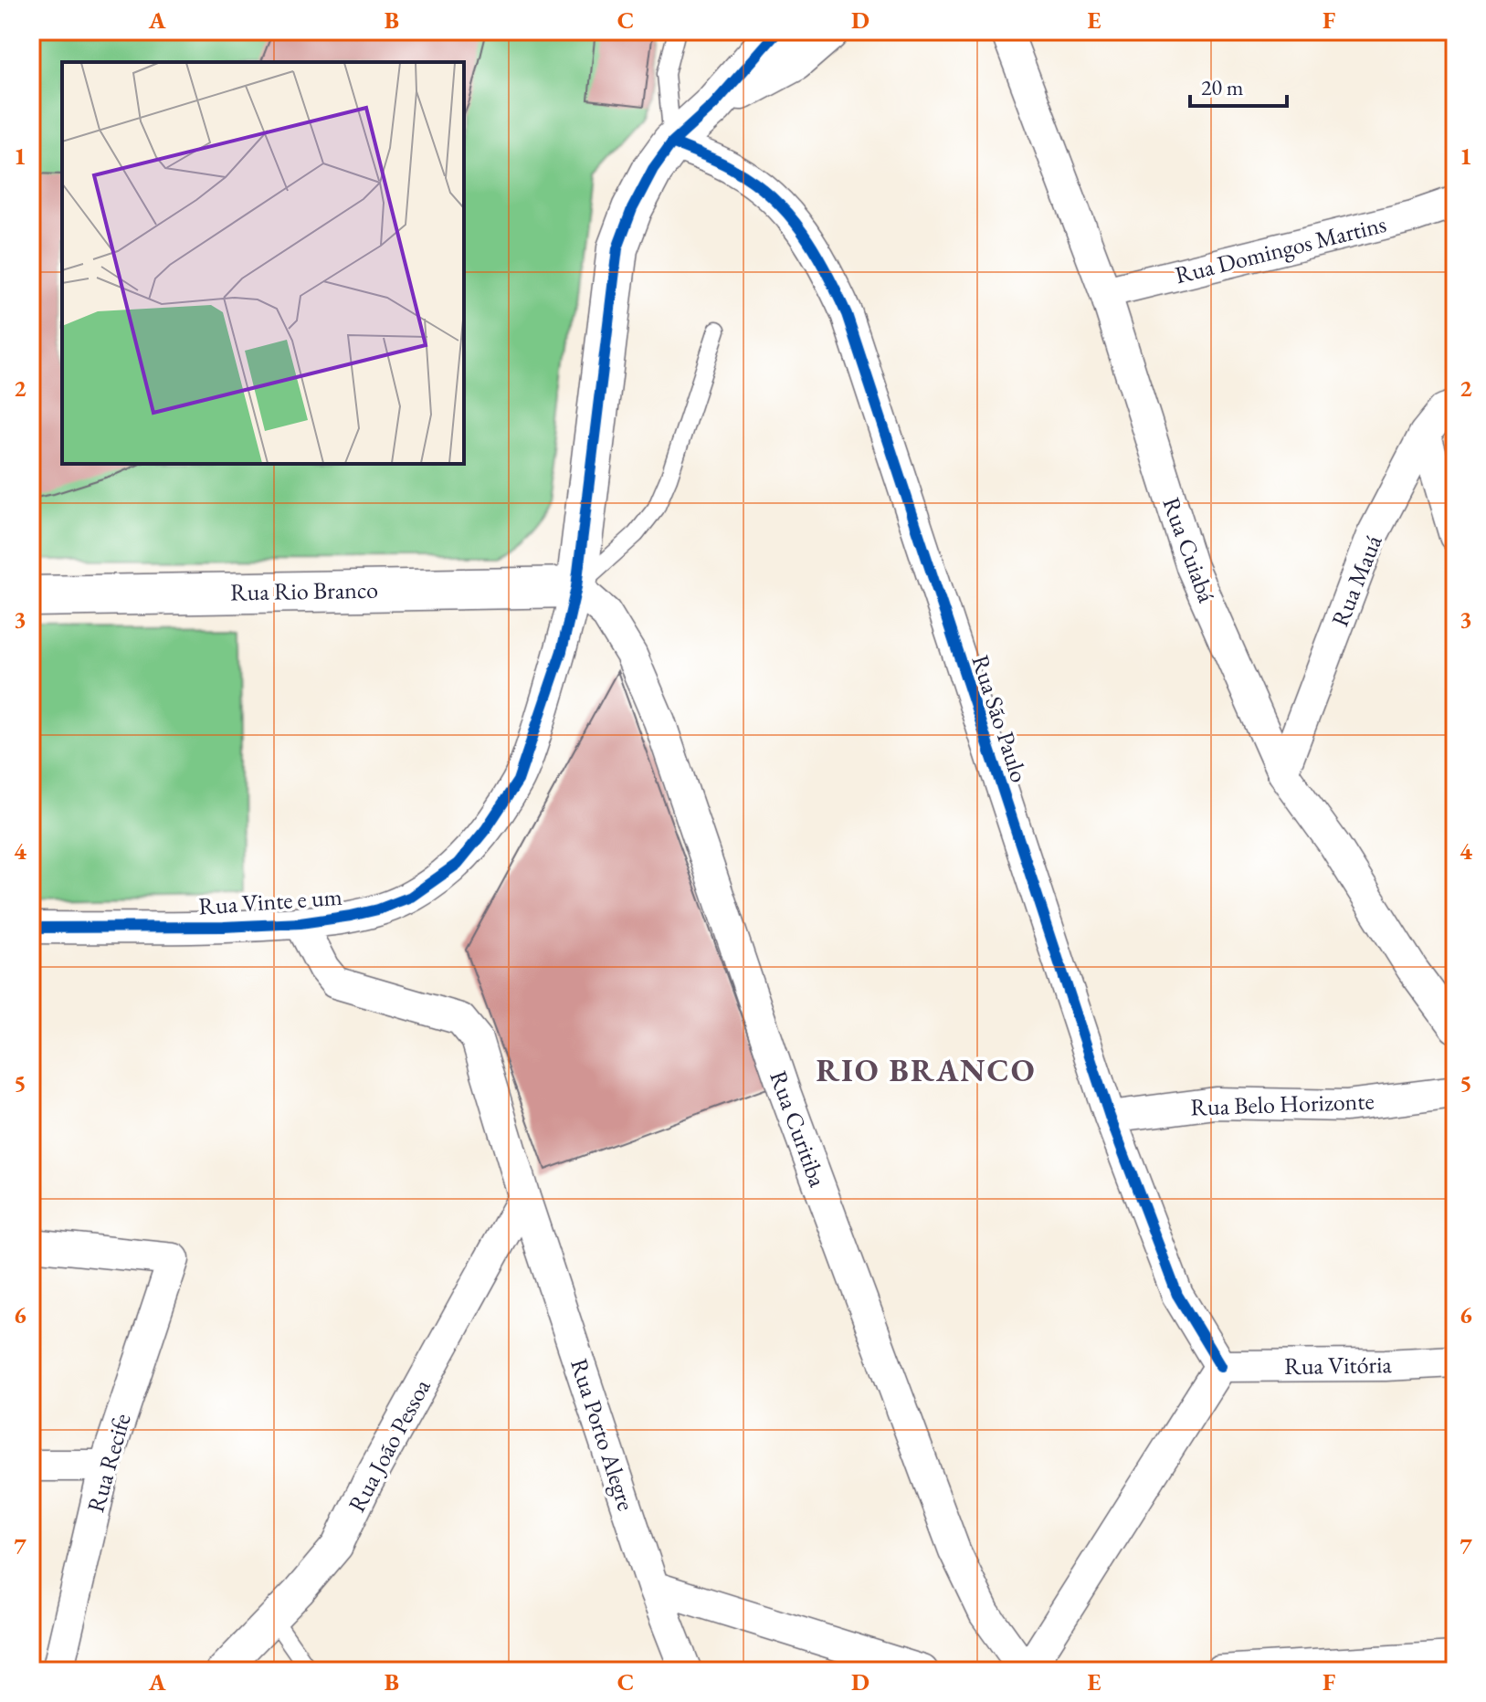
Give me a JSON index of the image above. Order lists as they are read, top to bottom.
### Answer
{
  "streets": {
    "street": [
      "Rua Domingos Martins",
      "Rua Cuiabá",
      "Rua Mauá",
      "Rua Rio Branco",
      "Rua São Paulo",
      "Rua Vinte e um",
      "Rua Belo Horizonte",
      "Rua Curitiba",
      "Rua Vitória",
      "Rua Porto Alegre",
      "Rua João Pessoa",
      "Rua Recife"
    ]
  },
  "crossings": [
    ["Rua Domingos Martins", "Rua Cuiabá"],
    ["Rua Cuiabá", "Rua Mauá"],
    ["Rua Rio Branco", "Rua Vinte e um"],
    ["Rua Rio Branco", "Rua Curitiba"],
    ["Rua São Paulo", "Rua Belo Horizonte"],
    ["Rua São Paulo", "Rua Curitiba"],
    ["Rua São Paulo", "Rua Vitória"],
    ["Rua Vinte e um", "Rua Curitiba"],
    ["Rua Vinte e um", "Rua Porto Alegre"],
    ["Rua Curitiba", "Rua Vitória"],
    ["Rua Porto Alegre", "Rua João Pessoa"]
  ],
  "districts": ["RIO BRANCO"],
  "scale_bar": "20 m",
  "grid": {
    "columns": [
      "A",
      "B",
      "C",
      "D",
      "E",
      "F"
    ],
    "rows": [
      "1",
      "2",
      "3",
      "4",
      "5",
      "6",
      "7"
    ]
  }
}
